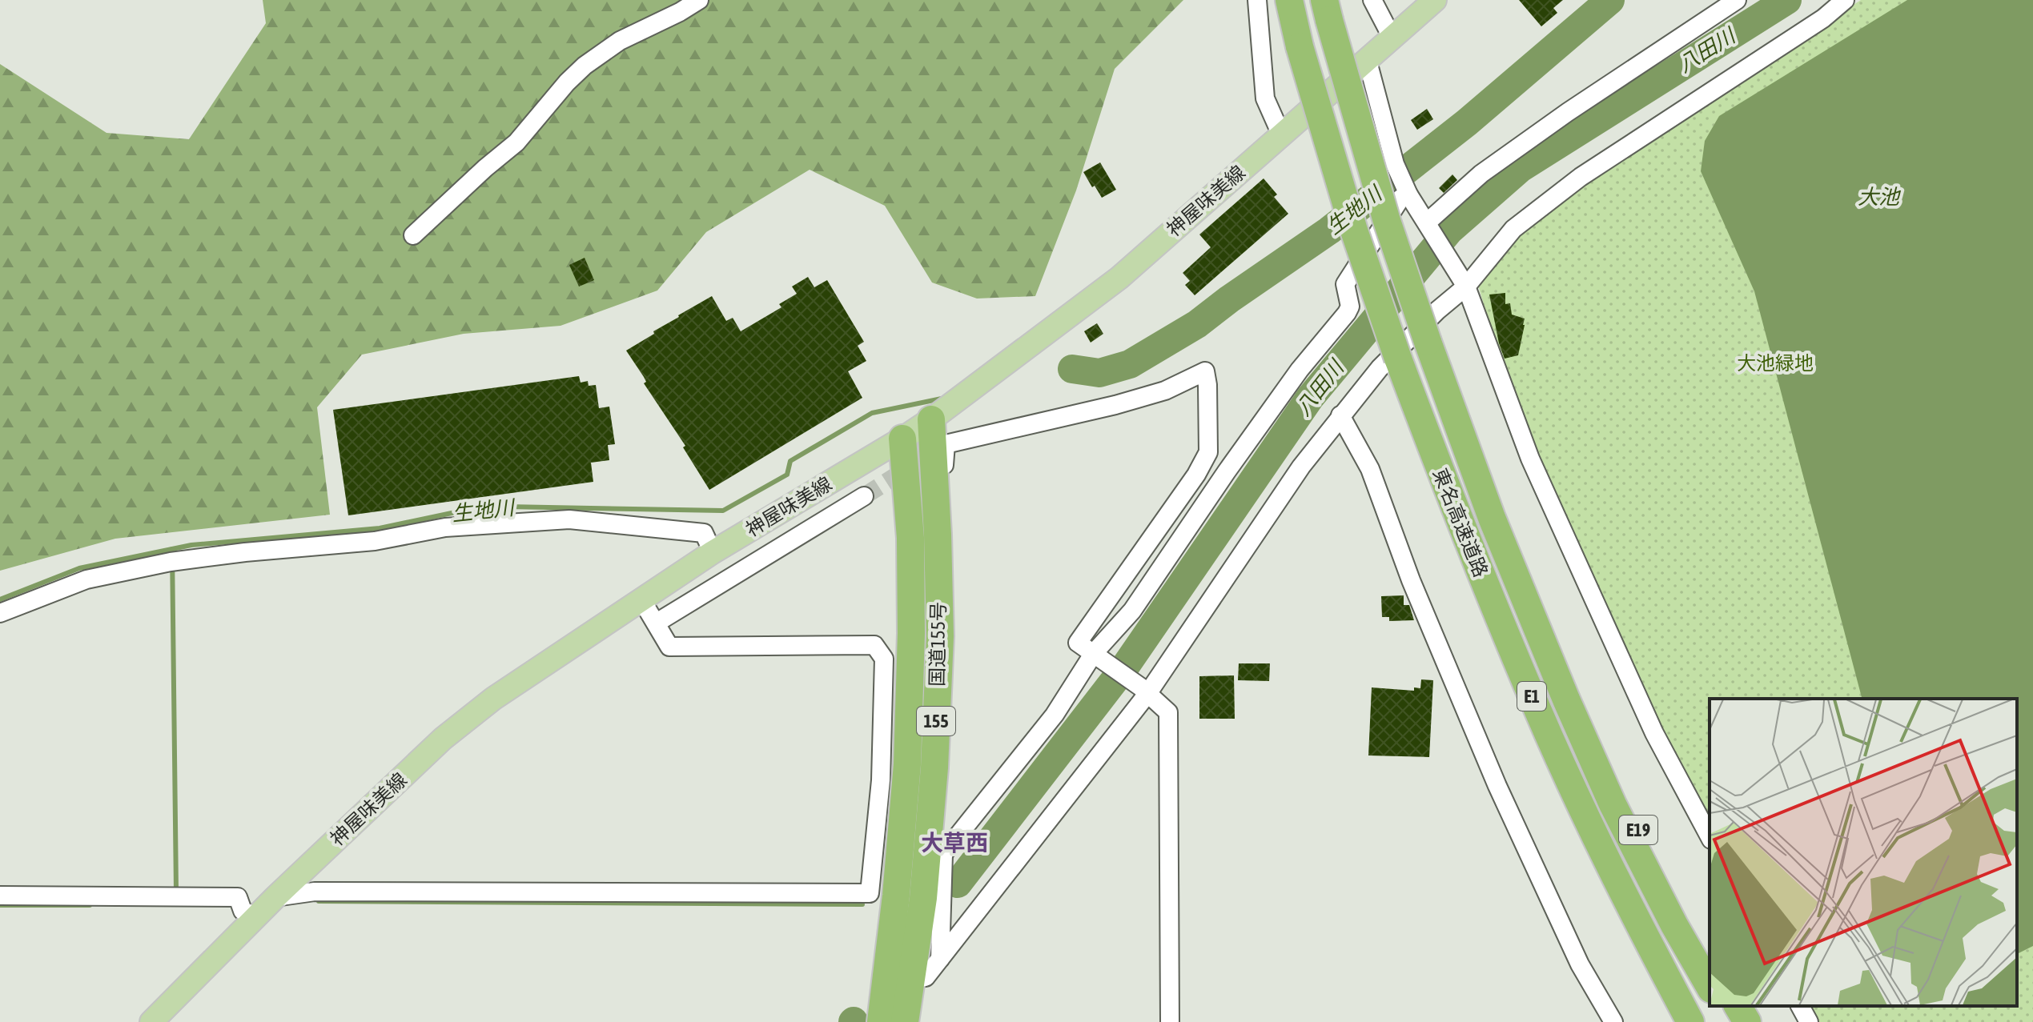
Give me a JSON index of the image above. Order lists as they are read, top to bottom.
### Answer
{
  "streets": {
    "highway": [
      "東名高速道路",
      "国道155号",
      "E1",
      "155",
      "E19"
    ],
    "main road": ["神屋味美線"]
  },
  "crossings": [
    ["神屋味美線", "国道155号"],
    ["東名高速道路", "E19"]
  ],
  "districts": ["大草西"],
  "water": ["八田川", "大池", "生地川"],
  "parks": ["大池緑地"]
}
